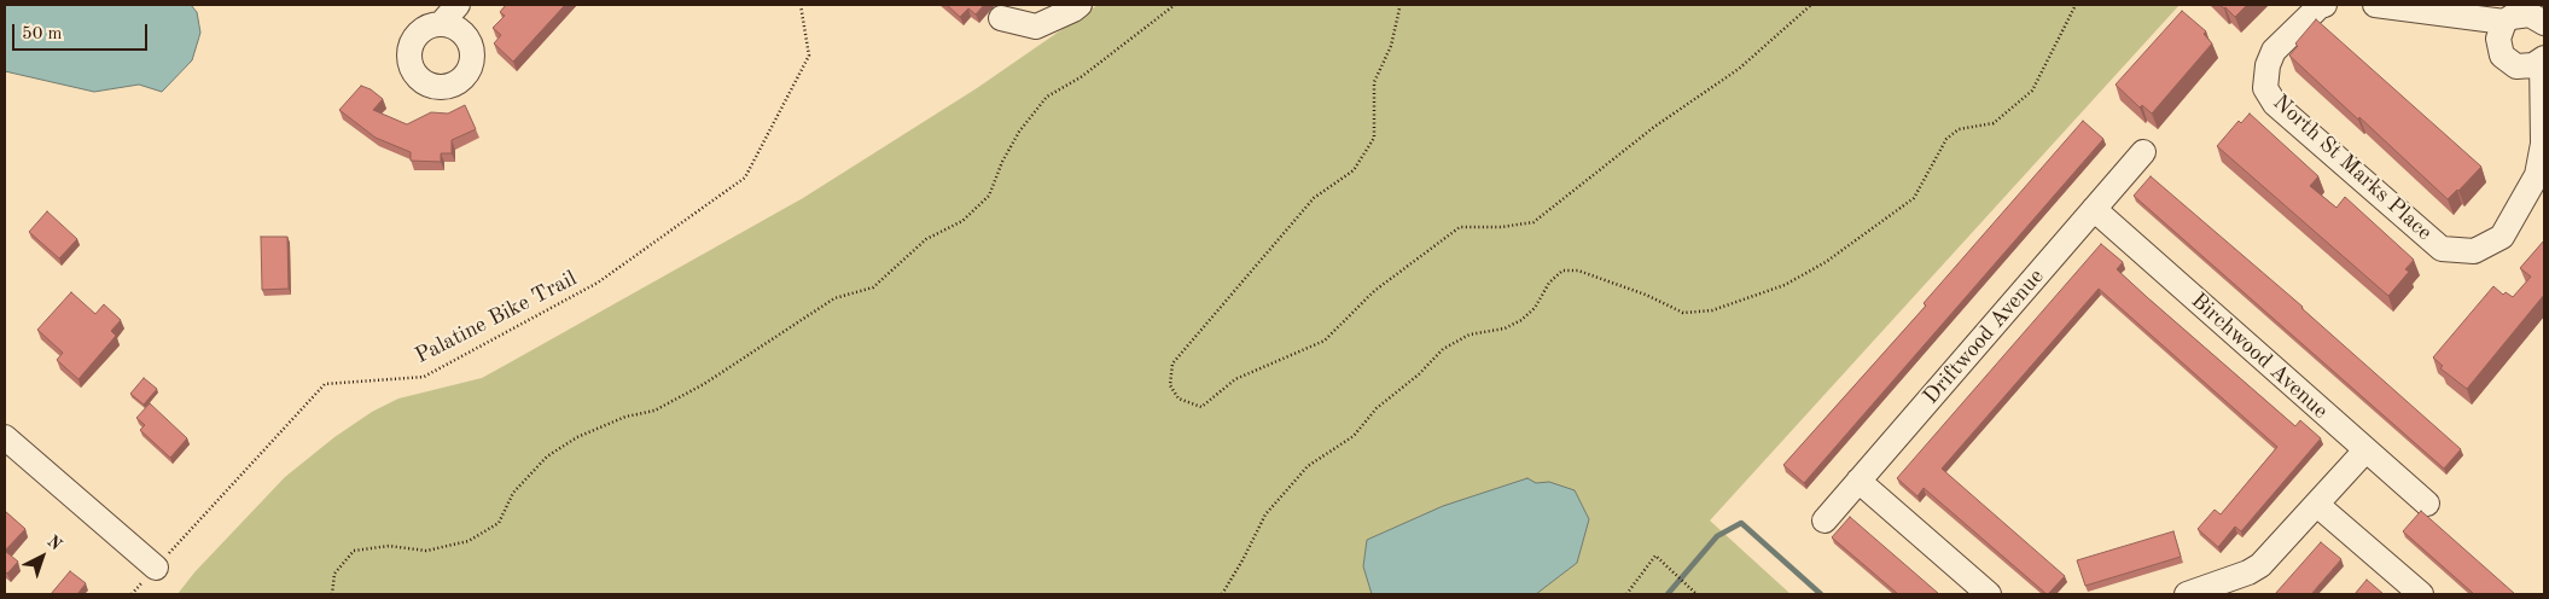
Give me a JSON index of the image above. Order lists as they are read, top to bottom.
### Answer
{
  "streets": {
    "street": ["North St Marks Place", "Driftwood Avenue", "Birchwood Avenue"],
    "path": ["Palatine Bike Trail"]
  },
  "crossings": [
    ["Driftwood Avenue", "Birchwood Avenue"]
  ],
  "scale_bar": "50 m",
  "north": "top right"
}
